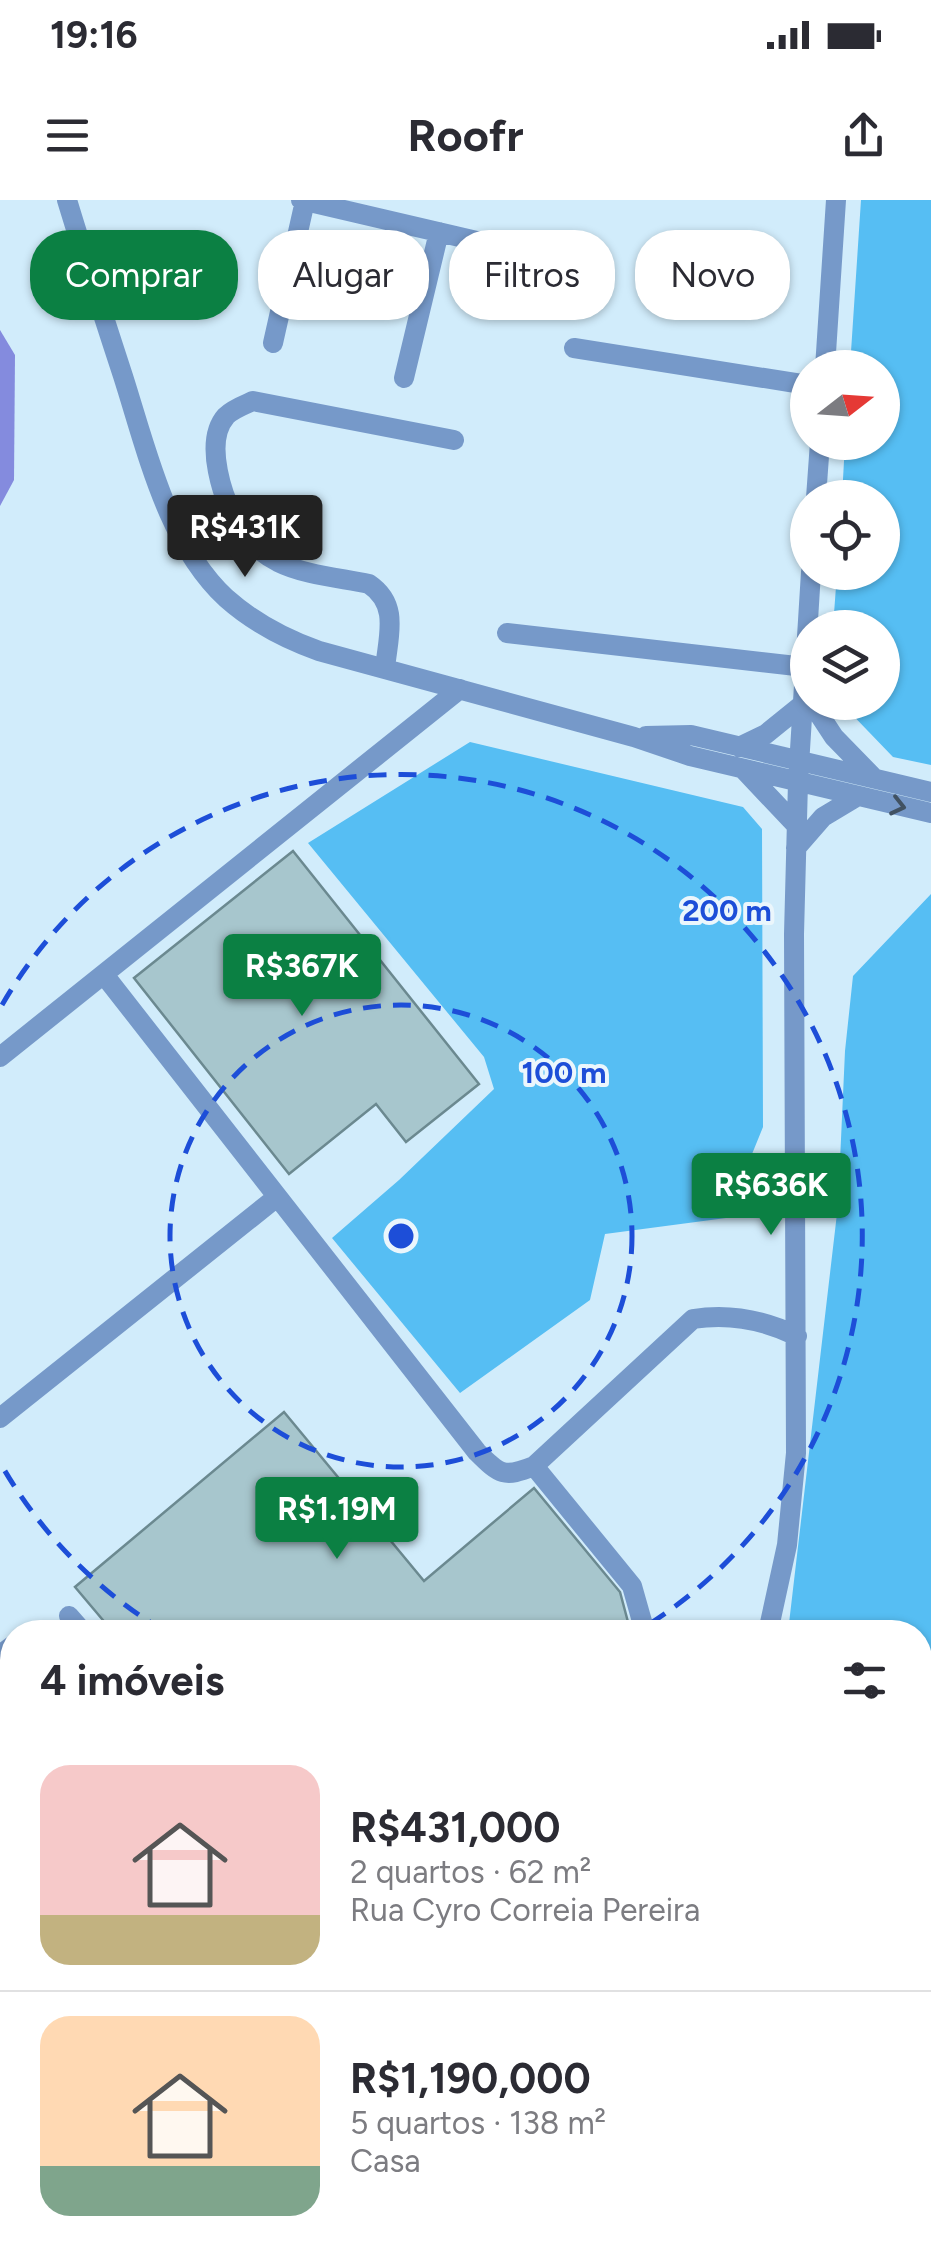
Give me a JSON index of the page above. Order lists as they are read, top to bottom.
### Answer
{
  "north": "right",
  "page": {
    "status": "19:16",
    "header": "Roofr",
    "chip": [
      "Comprar",
      "Alugar",
      "Filtros",
      "Novo"
    ],
    "price": [
      "R$431K",
      "R$367K",
      "R$636K",
      "R$1.19M"
    ],
    "heading": "4 imóveis",
    "list": [
      {
        "name": "R$431,000",
        "note": "2 quartos · 62 m² · Rua Cyro Correia Pereira"
      },
      {
        "name": "R$1,190,000",
        "note": "5 quartos · 138 m² · Casa"
      }
    ]
  },
  "rings": ["200 m", "100 m"]
}
